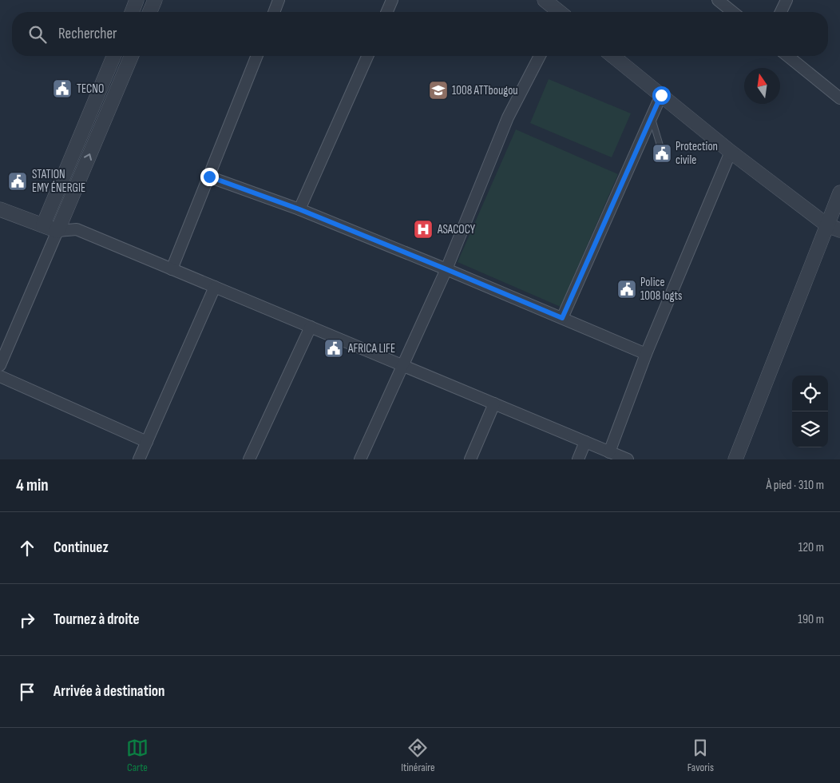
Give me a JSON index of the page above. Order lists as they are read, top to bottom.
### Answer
{
  "places": {
    "public building": [
      "TECNO",
      "Protection civile",
      "STATION EMY ÉNERGIE",
      "Police 1008 logts",
      "AFRICA LIFE"
    ],
    "school or university": ["1008 ATTbougou"],
    "hospital": ["ASACOCY"]
  },
  "north": "top",
  "page": {
    "search": "Rechercher",
    "heading": ["4 min", "À pied · 310 m"],
    "list": [
      ["Continuez", "120 m"],
      ["Tournez à droite", "190 m"],
      "Arrivée à destination"
    ],
    "nav": ["Carte", "Itinéraire", "Favoris"]
  }
}
